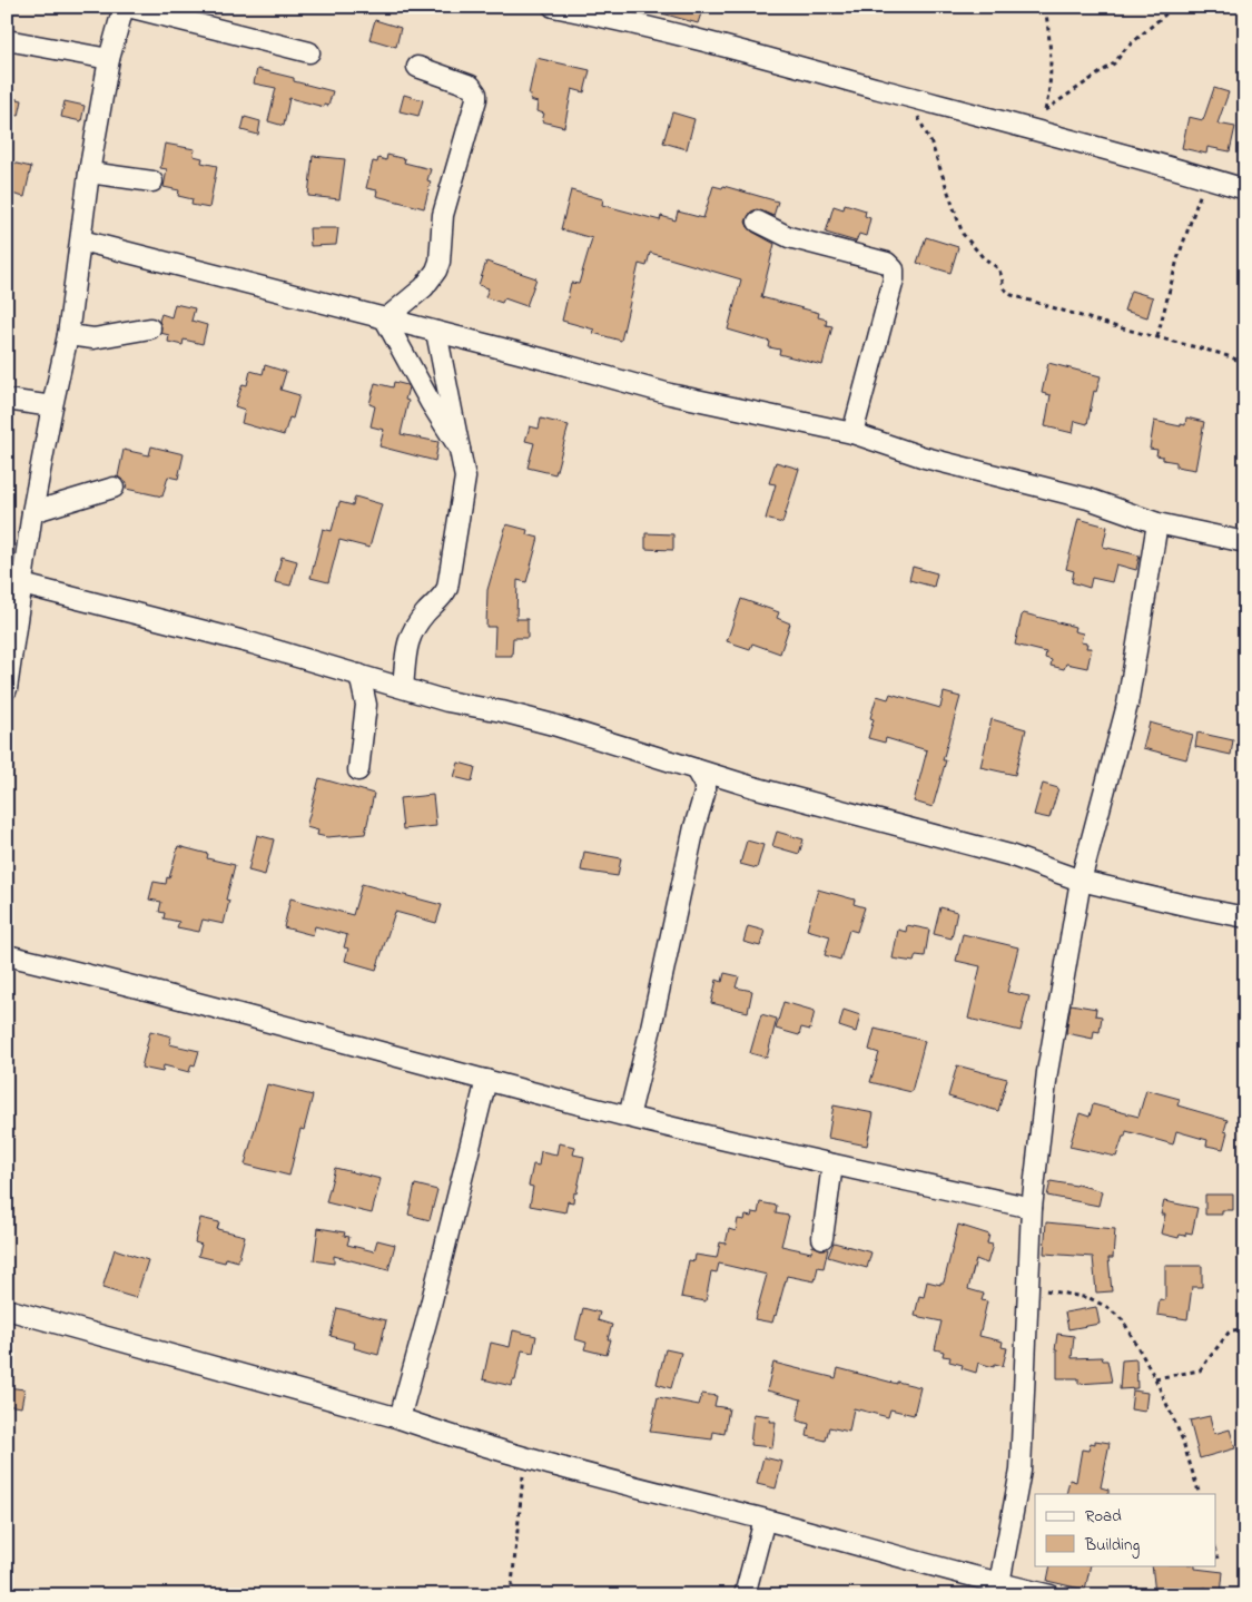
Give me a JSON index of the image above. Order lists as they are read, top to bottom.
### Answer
{
  "legend": ["Road", "Building"]
}
